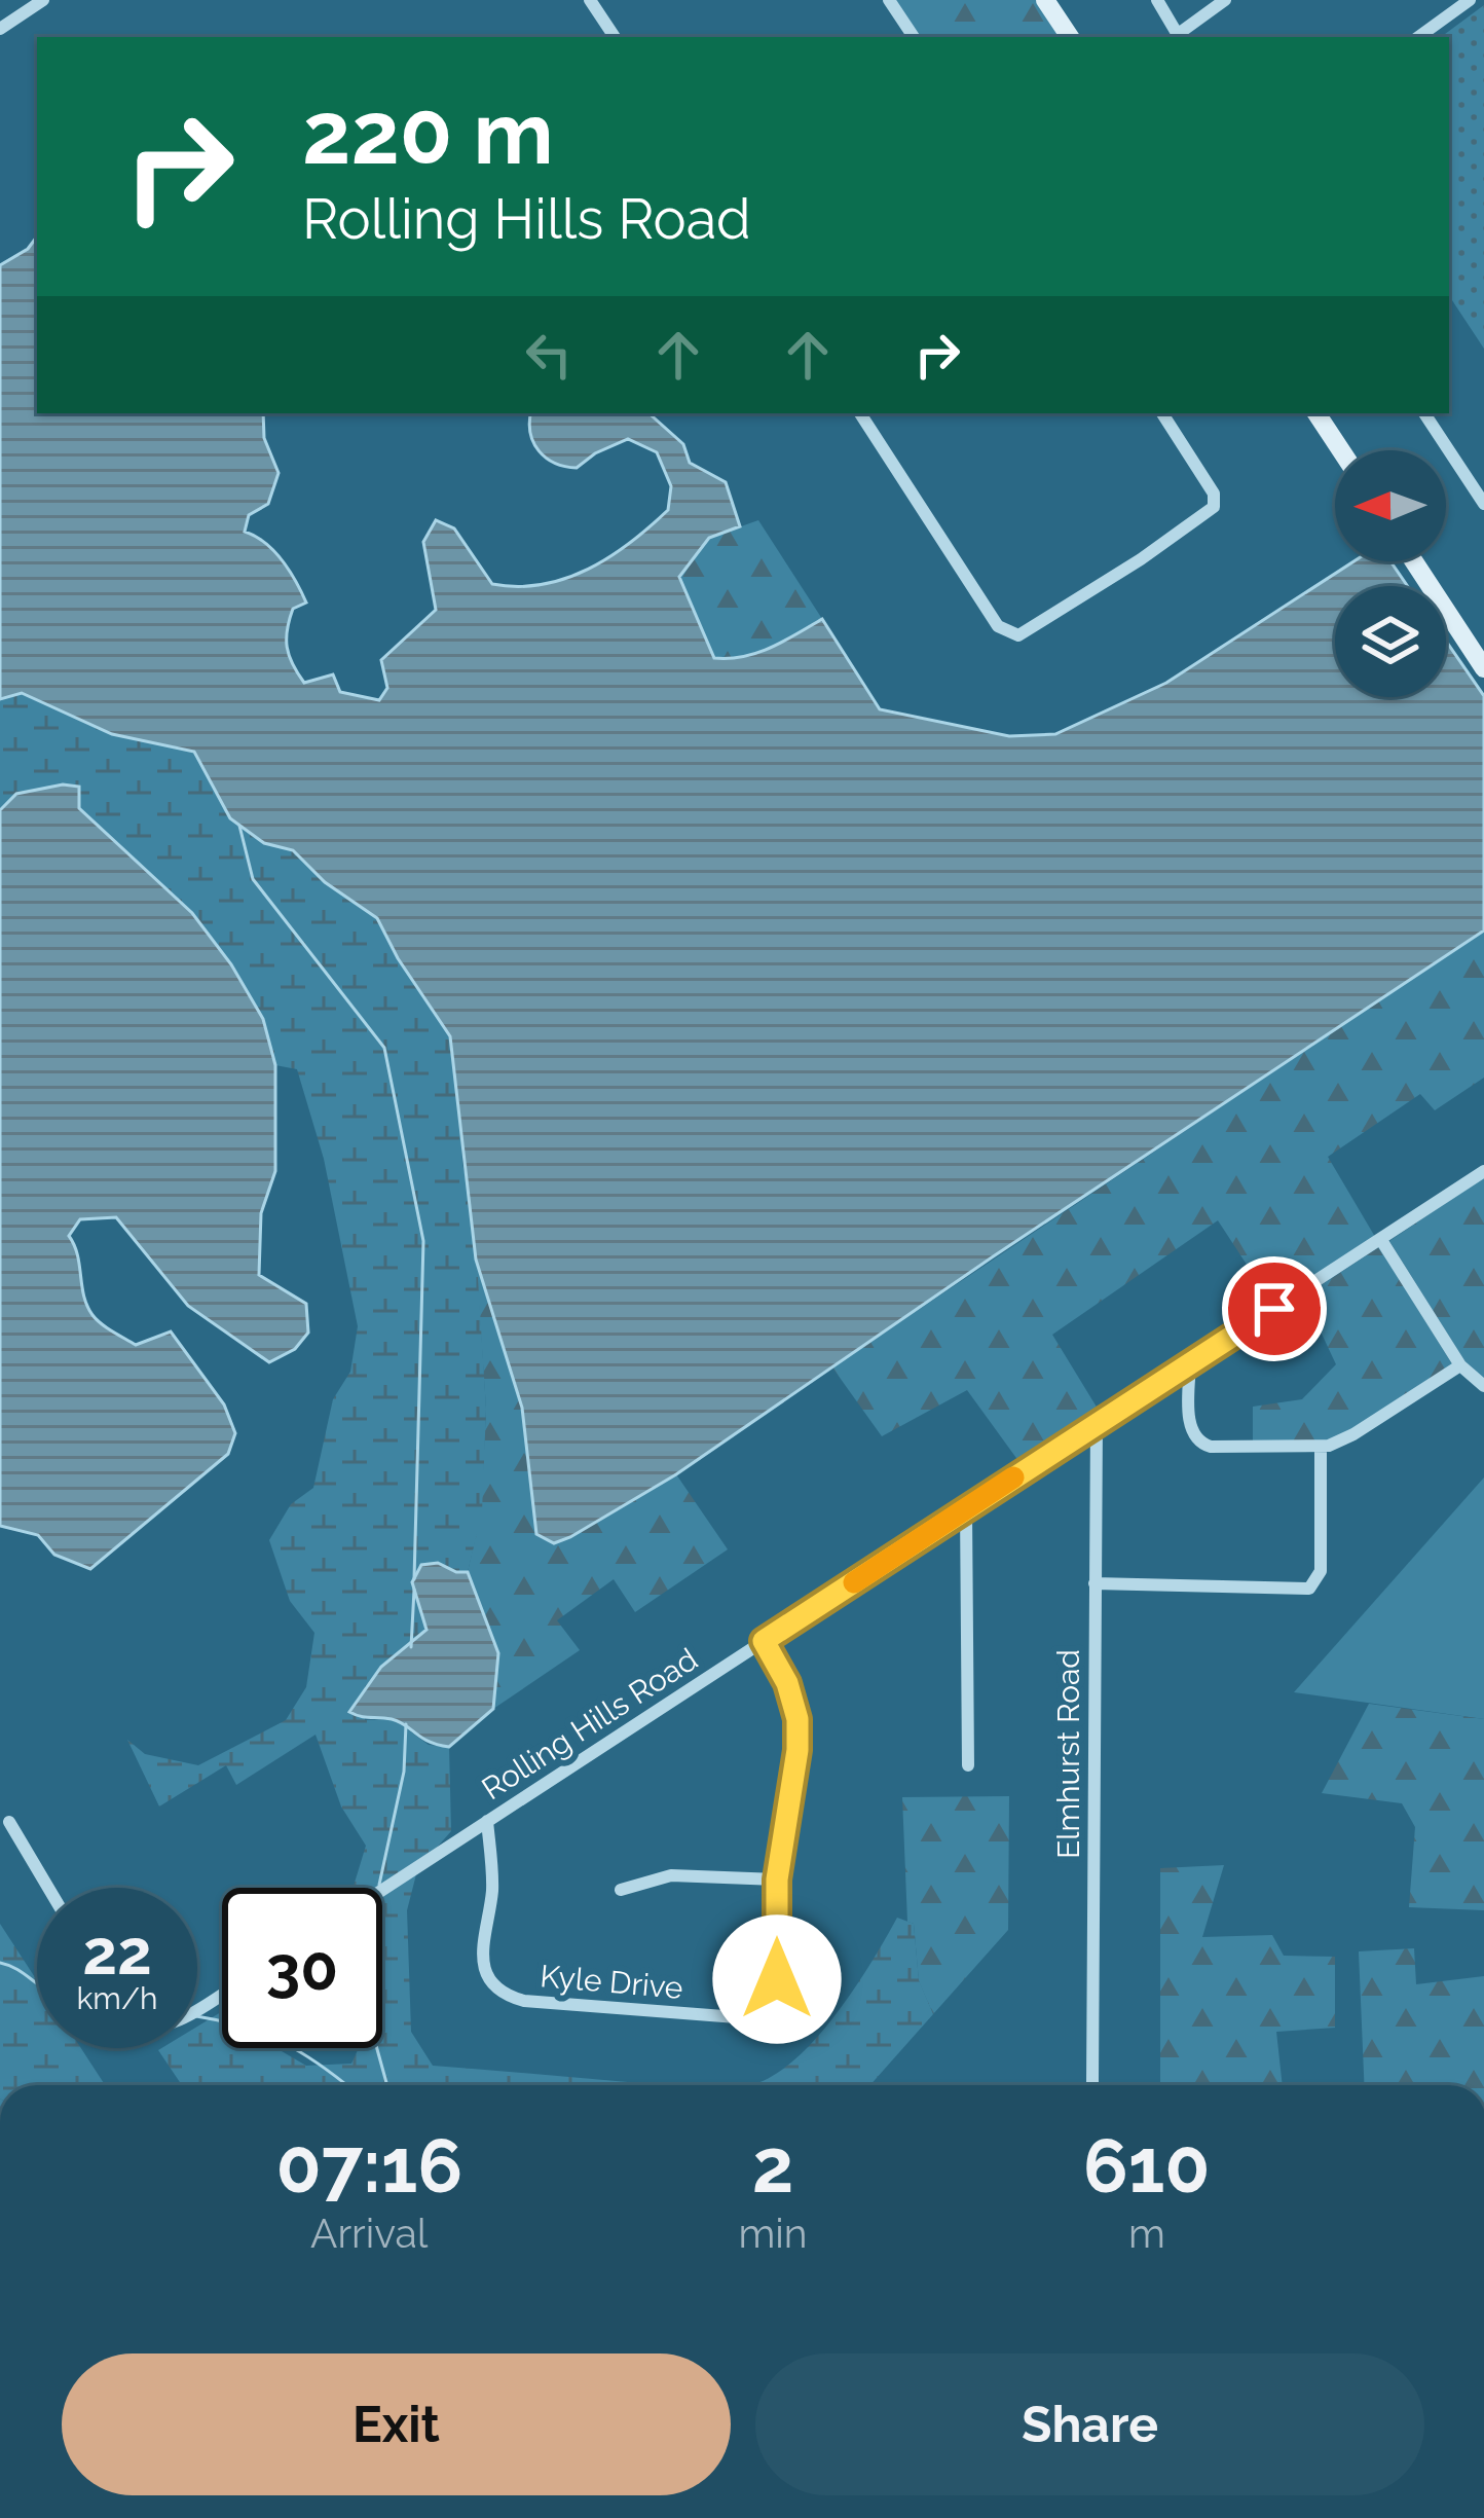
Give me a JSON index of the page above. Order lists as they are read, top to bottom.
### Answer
{
  "streets": {
    "street": ["Rolling Hills Road", "Elmhurst Road", "Kyle Drive"]
  },
  "crossings": [
    ["Rolling Hills Road", "Elmhurst Road"],
    ["Rolling Hills Road", "Kyle Drive"]
  ],
  "north": "left",
  "page": {
    "turn": ["220 m", "Rolling Hills Road"],
    "speed": "22 km/h",
    "limit": "30",
    "eta": [
      "07:16",
      "Arrival",
      "2",
      "min",
      "610",
      "m"
    ],
    "buttons": ["Exit", "Share"]
  }
}
